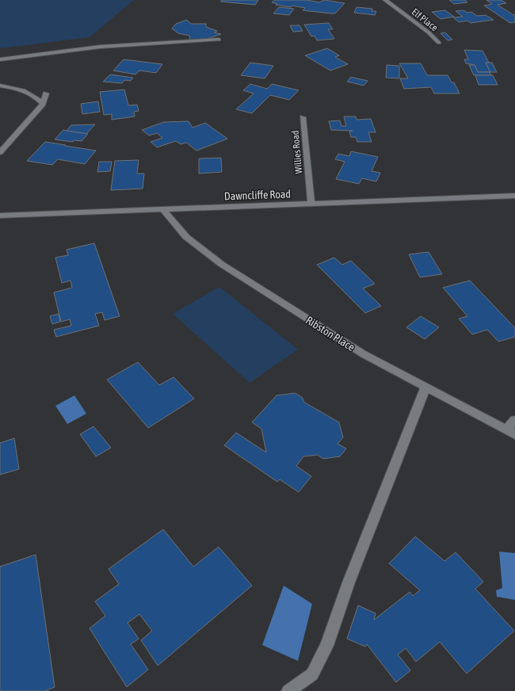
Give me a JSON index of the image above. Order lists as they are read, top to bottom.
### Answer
{
  "streets": {
    "street": [
      "Elf Place",
      "Willies Road",
      "Dawncliffe Road",
      "Ribston Place"
    ]
  },
  "crossings": [
    ["Willies Road", "Dawncliffe Road"],
    ["Dawncliffe Road", "Ribston Place"]
  ]
}
